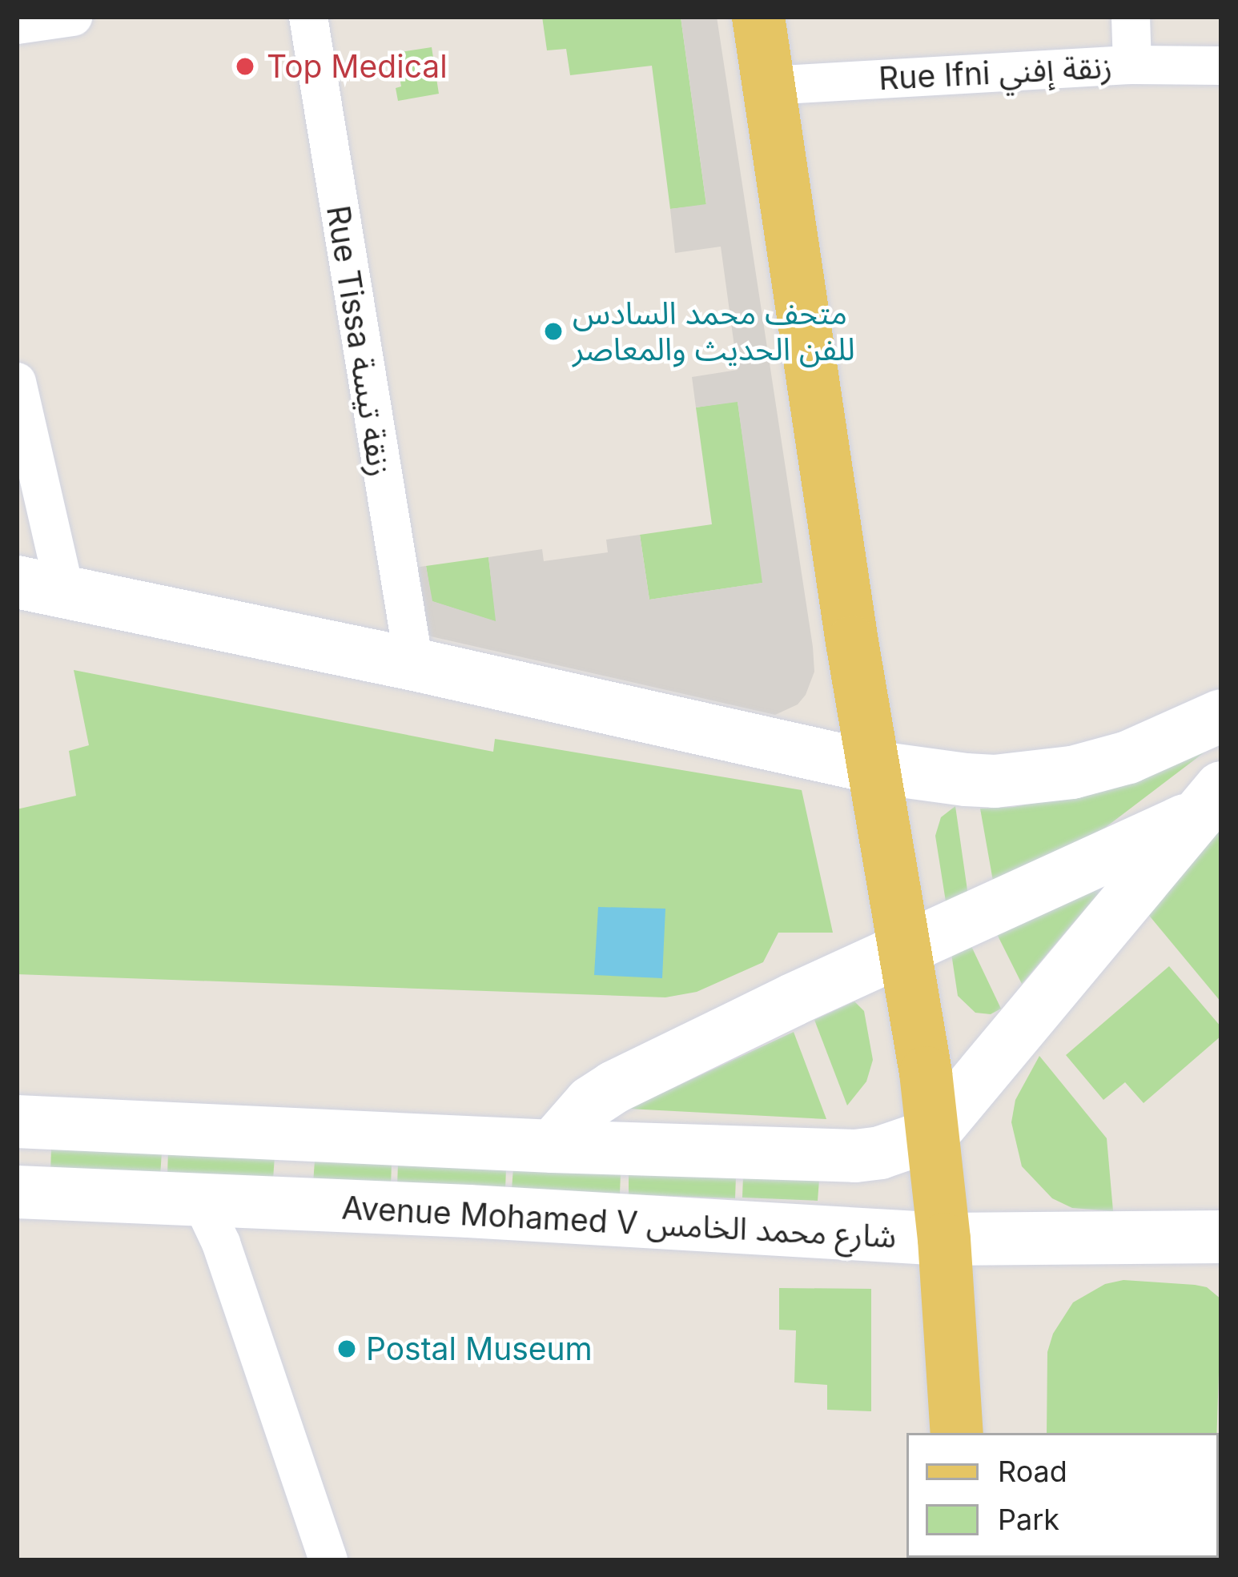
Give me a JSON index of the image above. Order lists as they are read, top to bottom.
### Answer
{
  "streets": {
    "main road": ["Avenue Mohamed V شارع محمد الخامس"],
    "street": ["Rue Ifni زنقة إفني", "Rue Tissa زنقة تيسة"]
  },
  "places": ["Top Medical", "متحف محمد السادس للفن الحديث والمعاصر", "Postal Museum"],
  "legend": ["Road", "Park"]
}
